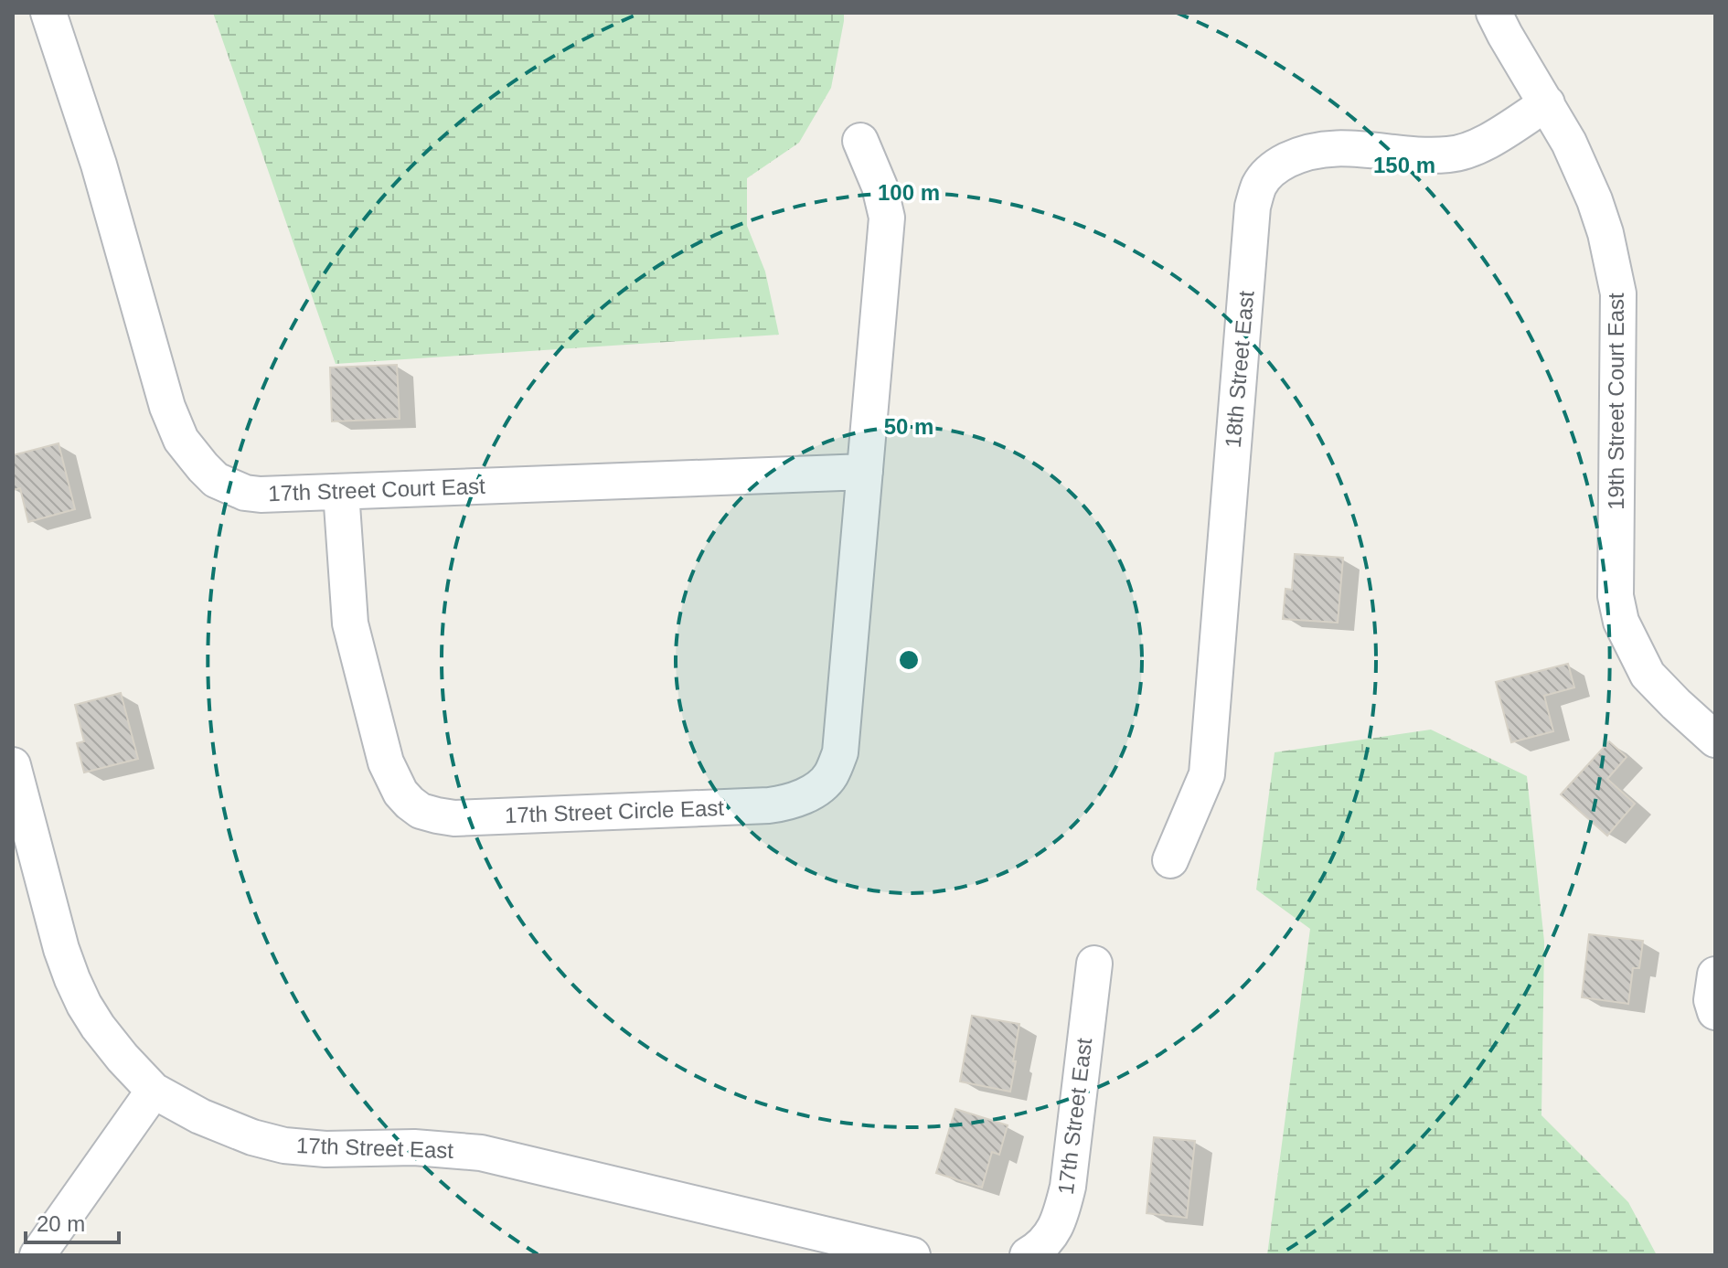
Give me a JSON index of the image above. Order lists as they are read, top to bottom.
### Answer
{
  "streets": {
    "street": [
      "18th Street East",
      "19th Street Court East",
      "17th Street Court East",
      "17th Street Circle East",
      "17th Street East"
    ]
  },
  "crossings": [
    ["18th Street East", "19th Street Court East"],
    ["17th Street Court East", "17th Street Circle East"]
  ],
  "scale_bar": "20 m",
  "rings": ["150 m", "100 m", "50 m"]
}
